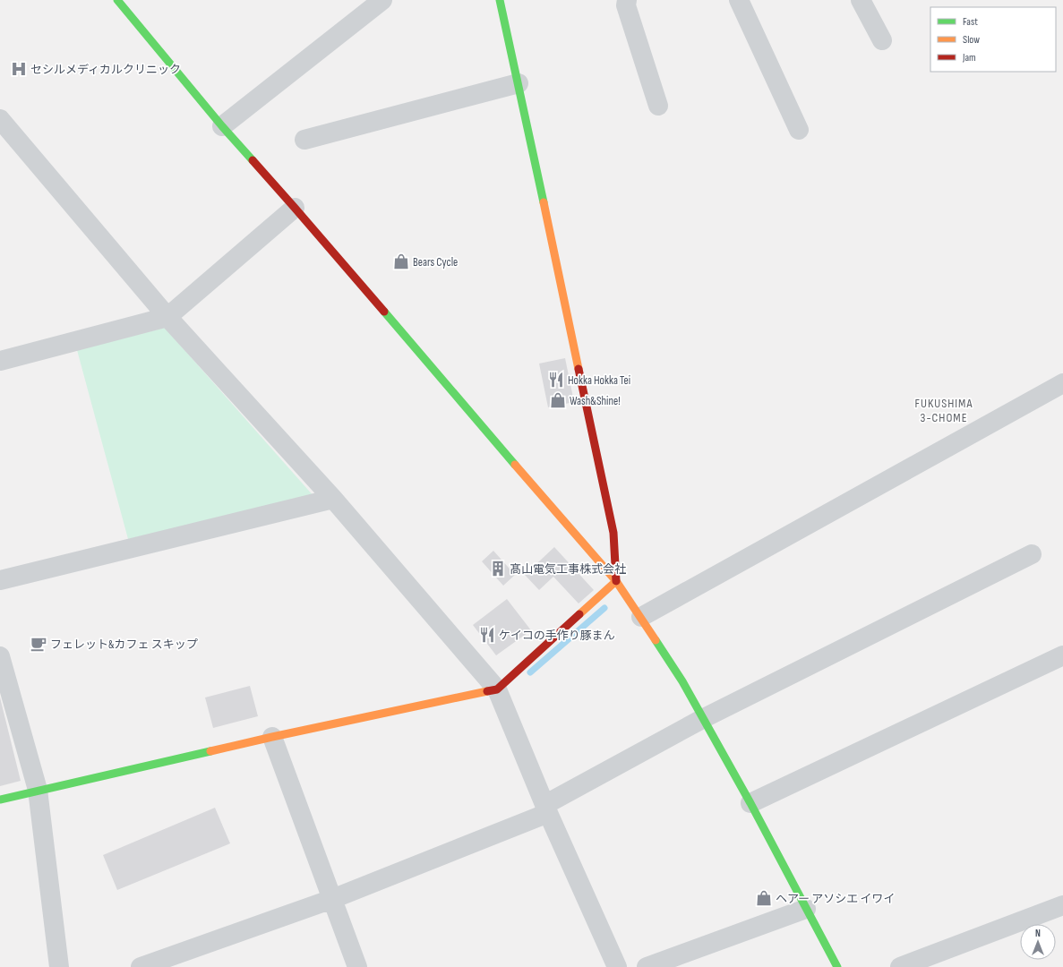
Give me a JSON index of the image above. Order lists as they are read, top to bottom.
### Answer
{
  "districts": ["FUKUSHIMA 3-CHOME"],
  "places": {
    "hospital": ["セシルメディカルクリニック"],
    "shop": ["Bears Cycle", "Wash&Shine!", "ヘアー アソシエ イワイ"],
    "restaurant": ["Hokka Hokka Tei", "ケイコの手作り豚まん"],
    "building": ["髙山電気工事株式会社"],
    "cafe": ["フェレット&カフェ スキップ"]
  },
  "legend": ["Fast", "Slow", "Jam"],
  "north": "top"
}
